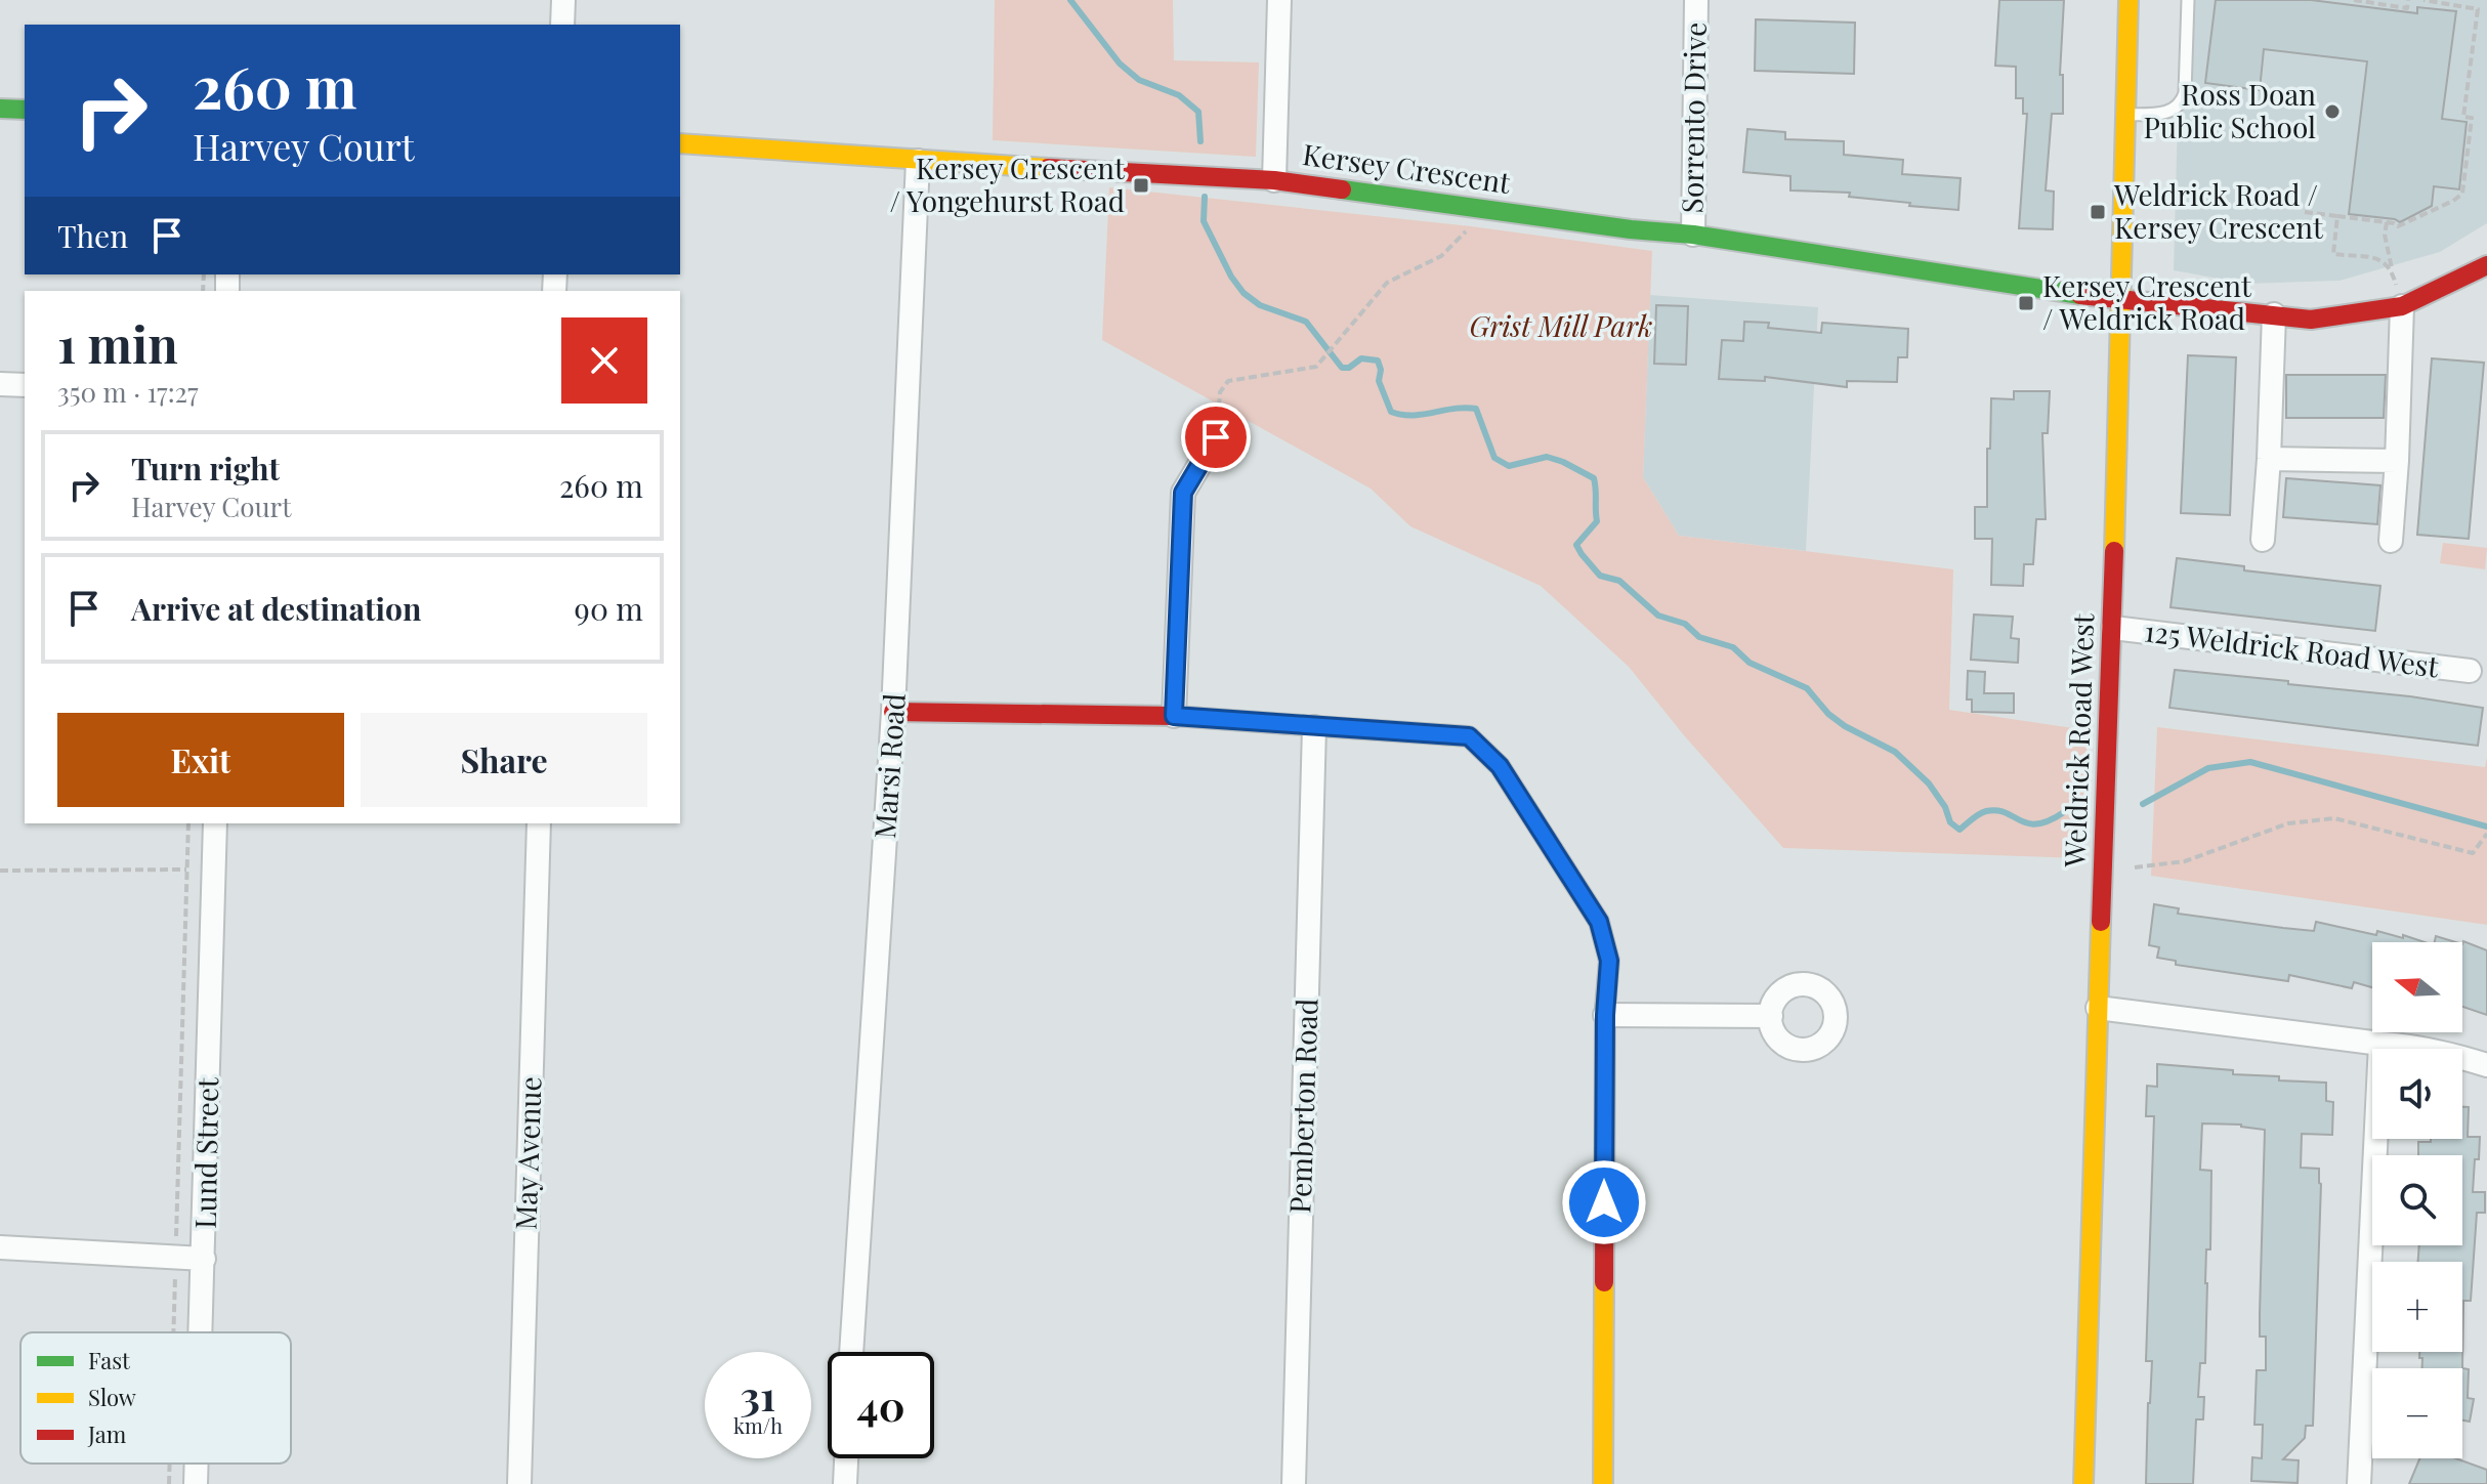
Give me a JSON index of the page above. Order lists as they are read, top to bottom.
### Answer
{
  "streets": {
    "street": [
      "Sorrento Drive",
      "Kersey Crescent",
      "125 Weldrick Road West",
      "Weldrick Road West",
      "Marsi Road",
      "Pemberton Road",
      "Lund Street",
      "May Avenue"
    ]
  },
  "crossings": [
    ["Sorrento Drive", "Kersey Crescent"],
    ["Kersey Crescent", "Weldrick Road West"],
    ["Kersey Crescent", "Marsi Road"],
    ["125 Weldrick Road West", "Weldrick Road West"]
  ],
  "parks": ["Grist Mill Park"],
  "places": {
    "other": ["Ross Doan Public School"],
    "transit": ["Kersey Crescent / Yongehurst Road", "Weldrick Road / Kersey Crescent", "Kersey Crescent / Weldrick Road"]
  },
  "legend": ["Fast", "Slow", "Jam"],
  "north": "left",
  "page": {
    "turn": ["260 m", "Harvey Court"],
    "then": "Then",
    "heading": ["1 min", "350 m · 17:27"],
    "list": [
      {
        "name": "Turn right",
        "note": "Harvey Court",
        "value": "260 m"
      },
      {
        "name": "Arrive at destination",
        "value": "90 m"
      }
    ],
    "buttons": ["Exit", "Share"],
    "map_buttons": ["+", "−"],
    "speed": "31 km/h",
    "limit": "40"
  }
}
